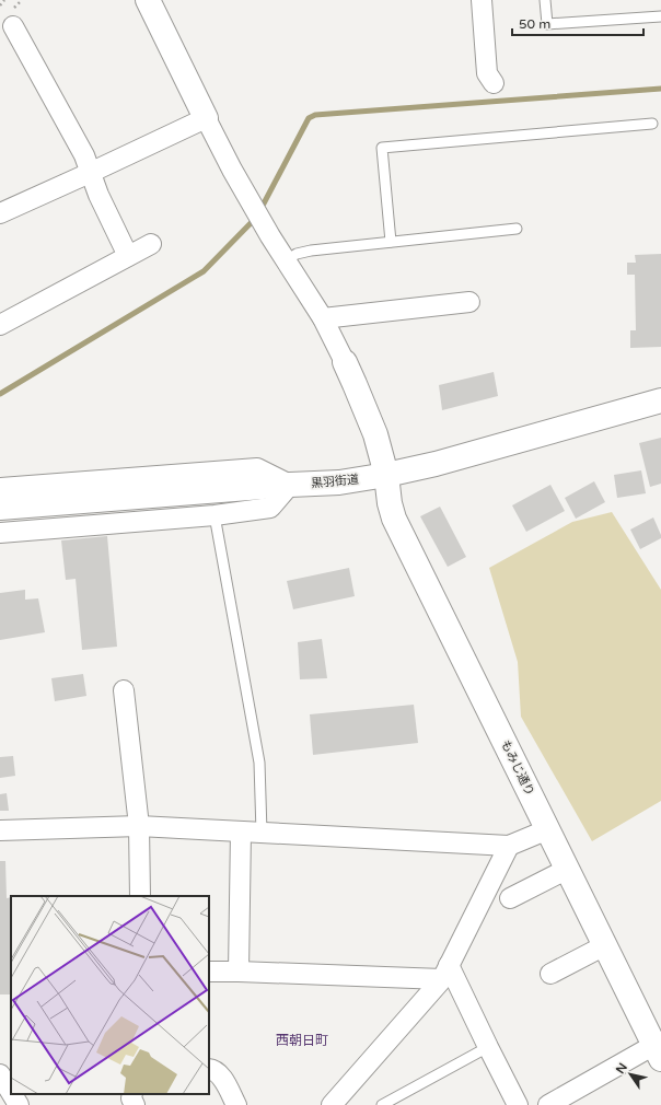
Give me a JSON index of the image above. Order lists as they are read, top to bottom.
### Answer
{
  "streets": {
    "street": ["黒羽街道", "もみじ通り"]
  },
  "crossings": [
    ["黒羽街道", "もみじ通り"]
  ],
  "districts": ["西朝日町"],
  "scale_bar": "50 m",
  "north": "top left"
}
